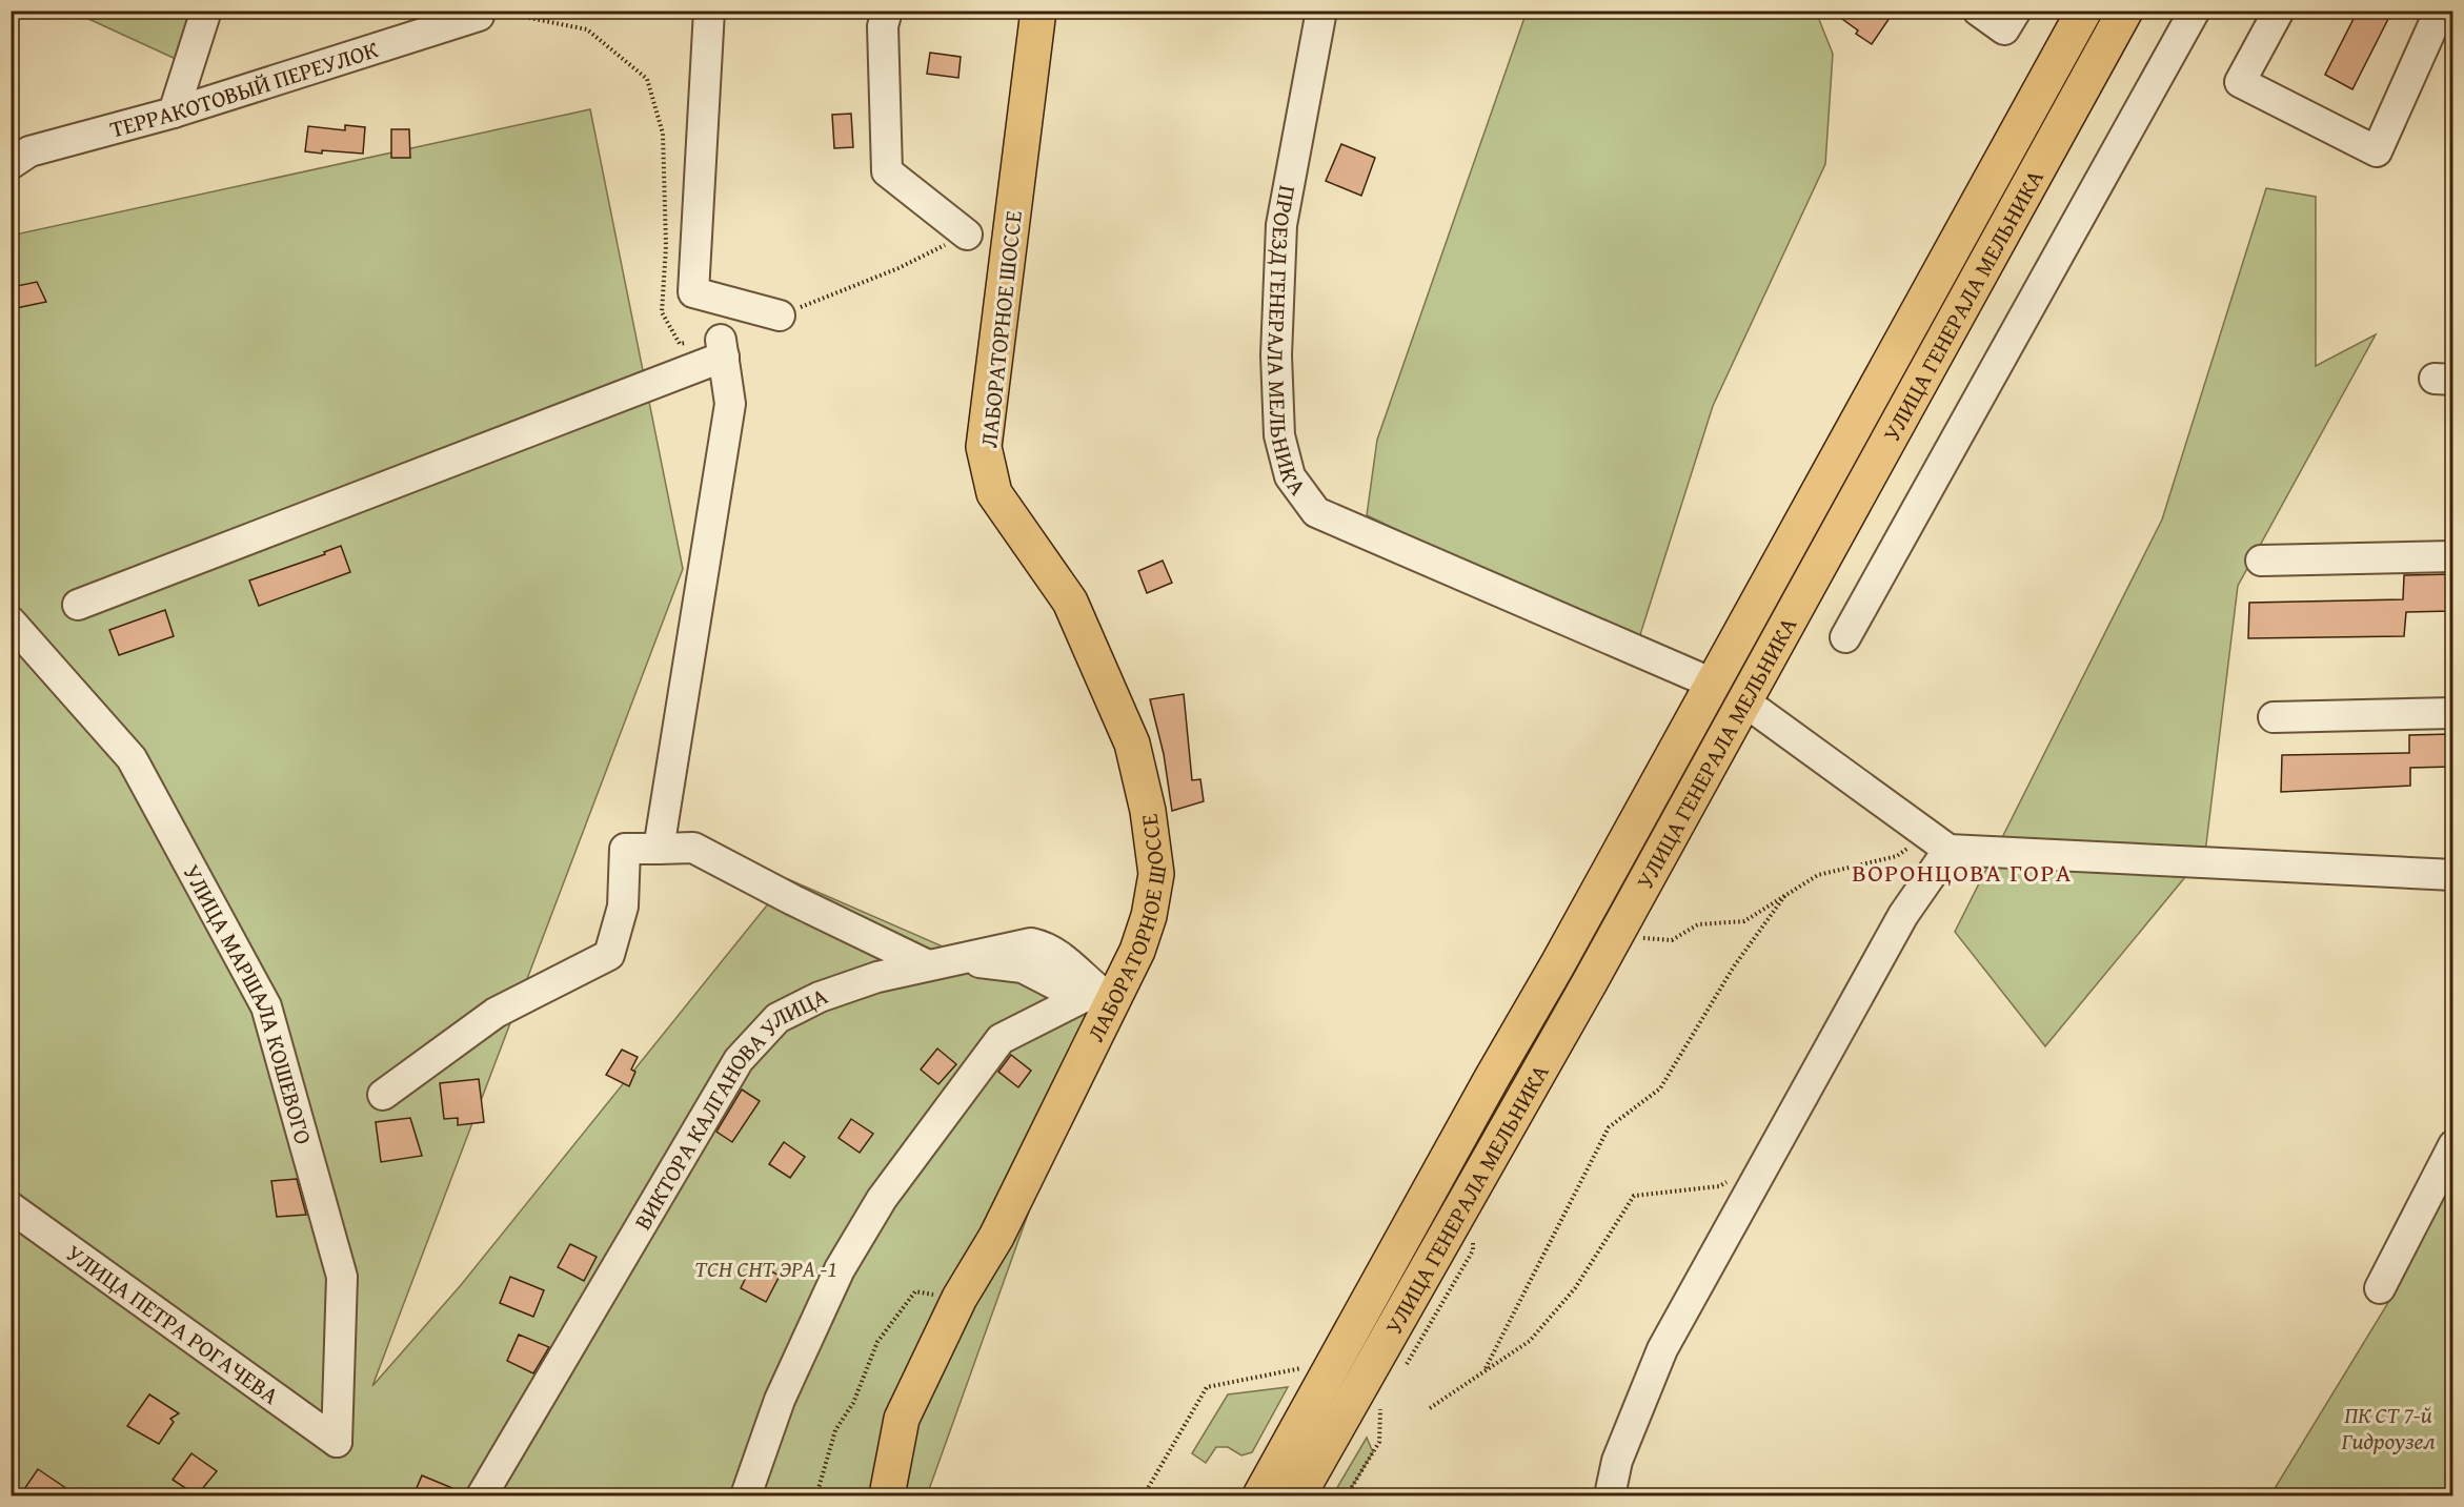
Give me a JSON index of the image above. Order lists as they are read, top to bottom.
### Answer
{
  "streets": {
    "main road": ["УЛИЦА ГЕНЕРАЛА МЕЛЬНИКА", "ЛАБОРАТОРНОЕ ШОССЕ"],
    "street": [
      "ТЕРРАКОТОВЫЙ ПЕРЕУЛОК",
      "ПРОЕЗД ГЕНЕРАЛА МЕЛЬНИКА",
      "УЛИЦА МАРШАЛА КОШЕВОГО",
      "ВИКТОРА КАЛГАНОВА УЛИЦА",
      "УЛИЦА ПЕТРА РОГАЧЕВА"
    ]
  },
  "crossings": [
    ["УЛИЦА ГЕНЕРАЛА МЕЛЬНИКА", "ПРОЕЗД ГЕНЕРАЛА МЕЛЬНИКА"],
    ["ЛАБОРАТОРНОЕ ШОССЕ", "ВИКТОРА КАЛГАНОВА УЛИЦА"],
    ["УЛИЦА МАРШАЛА КОШЕВОГО", "УЛИЦА ПЕТРА РОГАЧЕВА"]
  ],
  "districts": ["ВОРОНЦОВА ГОРА"],
  "parks": ["ТСН СНТ ЭРА -1", "ПК СТ 7-й Гидроузел"]
}
